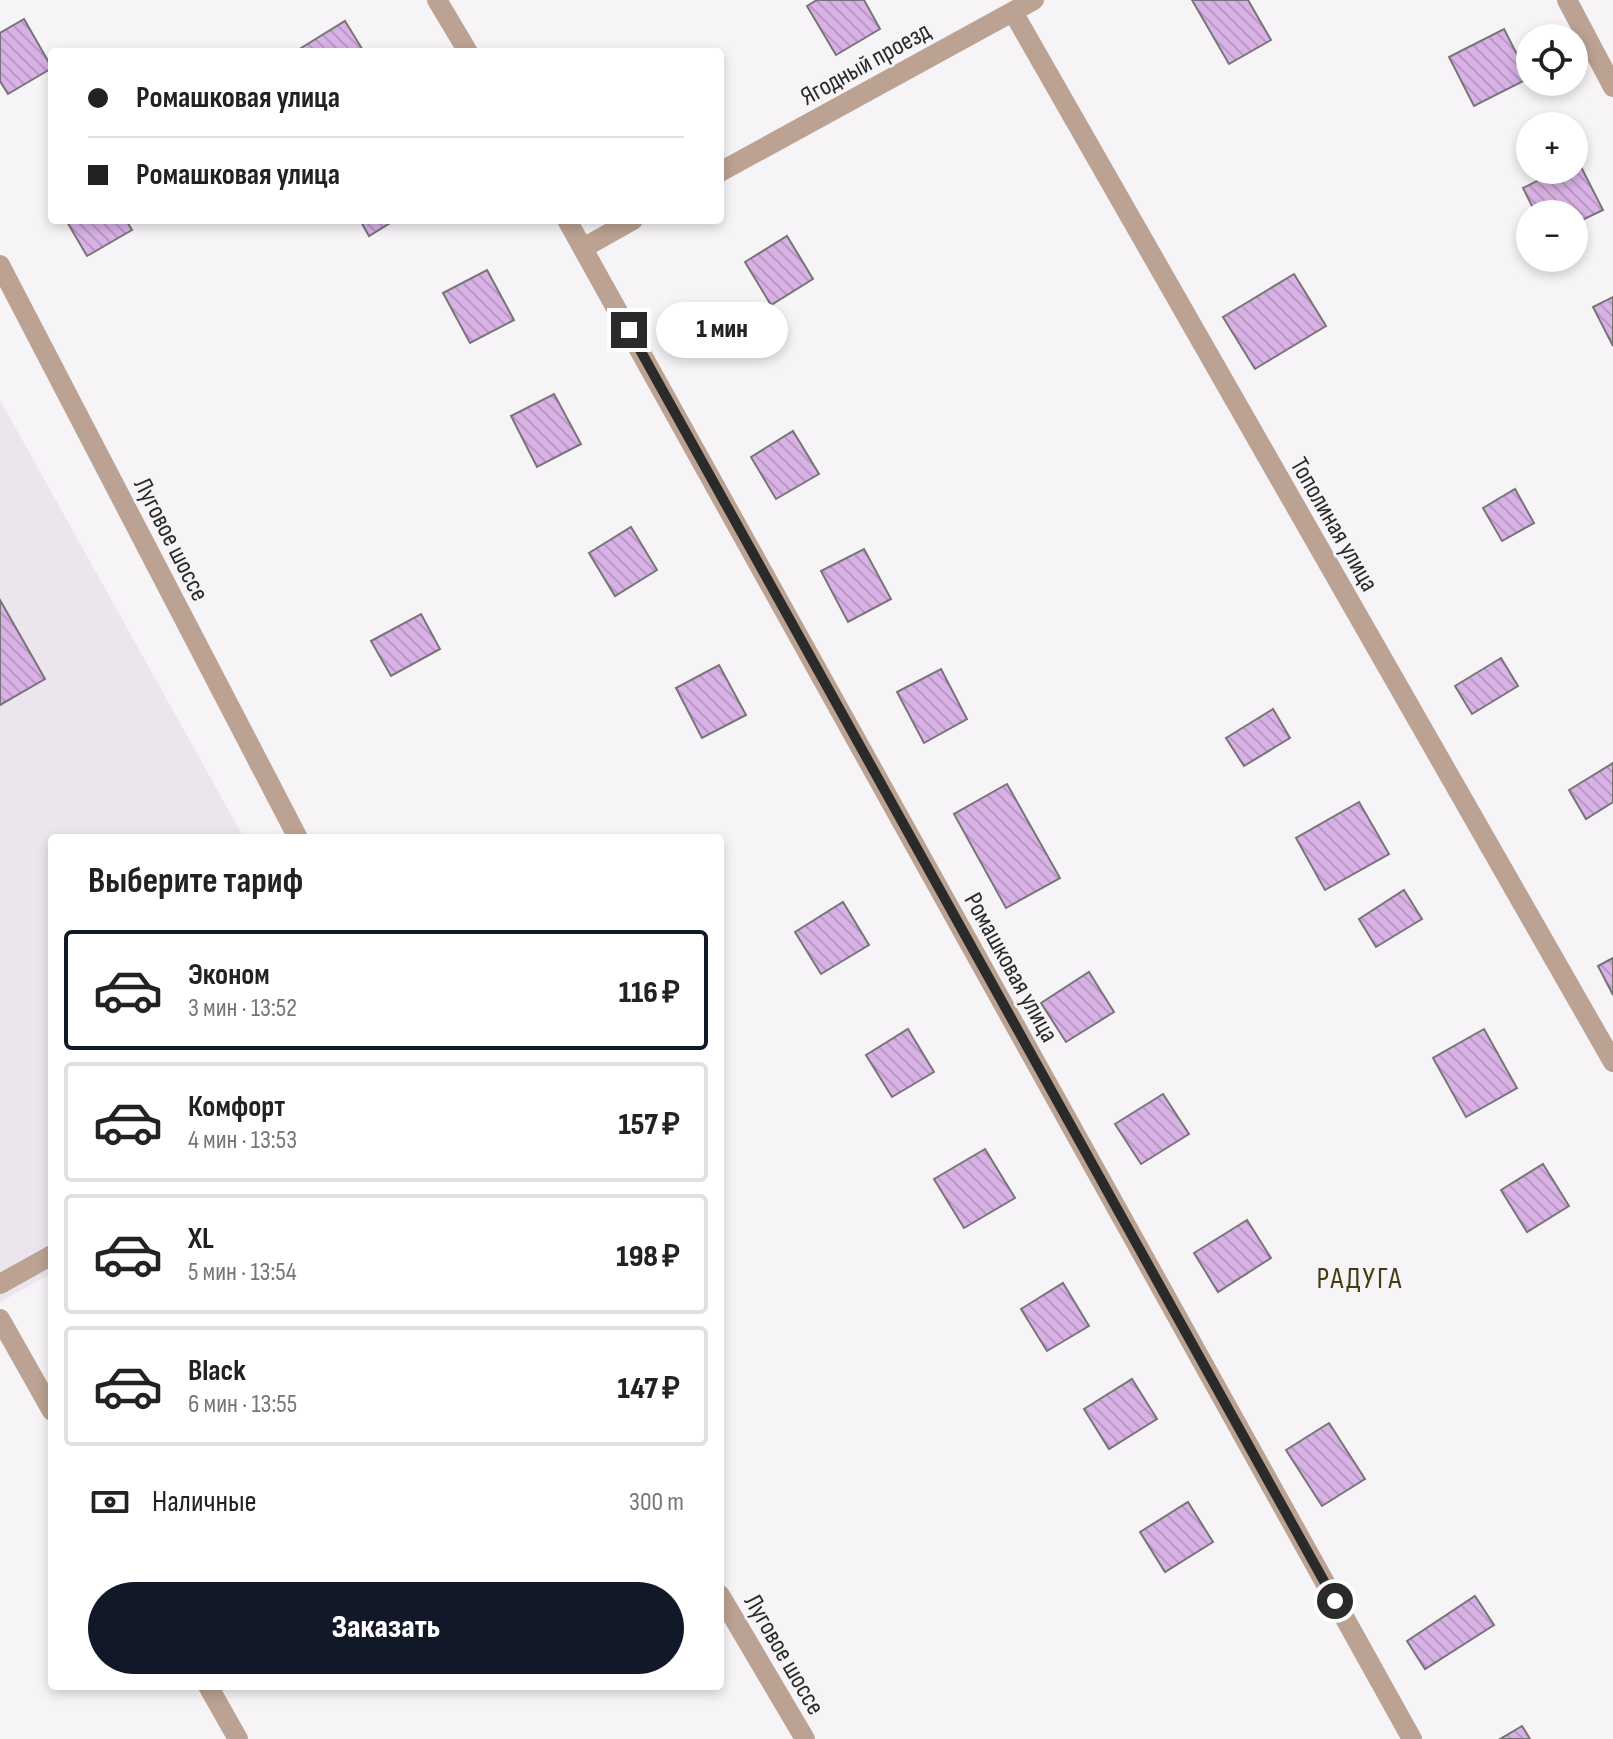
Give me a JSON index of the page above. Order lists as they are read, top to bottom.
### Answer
{
  "streets": {
    "street": [
      "Ягодный проезд",
      "Тополиная улица",
      "Луговое шоссе",
      "Ромашковая улица"
    ]
  },
  "crossings": [
    ["Ягодный проезд", "Тополиная улица"]
  ],
  "districts": ["РАДУГА"],
  "page": {
    "map_buttons": ["+", "−"],
    "banner": ["Ромашковая улица", "Ромашковая улица"],
    "bubble": "1 мин",
    "heading": "Выберите тариф",
    "list": [
      {
        "name": "Эконом",
        "note": "3 мин · 13:52",
        "value": "116 ₽"
      },
      {
        "name": "Комфорт",
        "note": "4 мин · 13:53",
        "value": "157 ₽"
      },
      {
        "name": "XL",
        "note": "5 мин · 13:54",
        "value": "198 ₽"
      },
      {
        "name": "Black",
        "note": "6 мин · 13:55",
        "value": "147 ₽"
      }
    ],
    "pay": ["Наличные", "300 m"],
    "buttons": "Заказать"
  }
}
